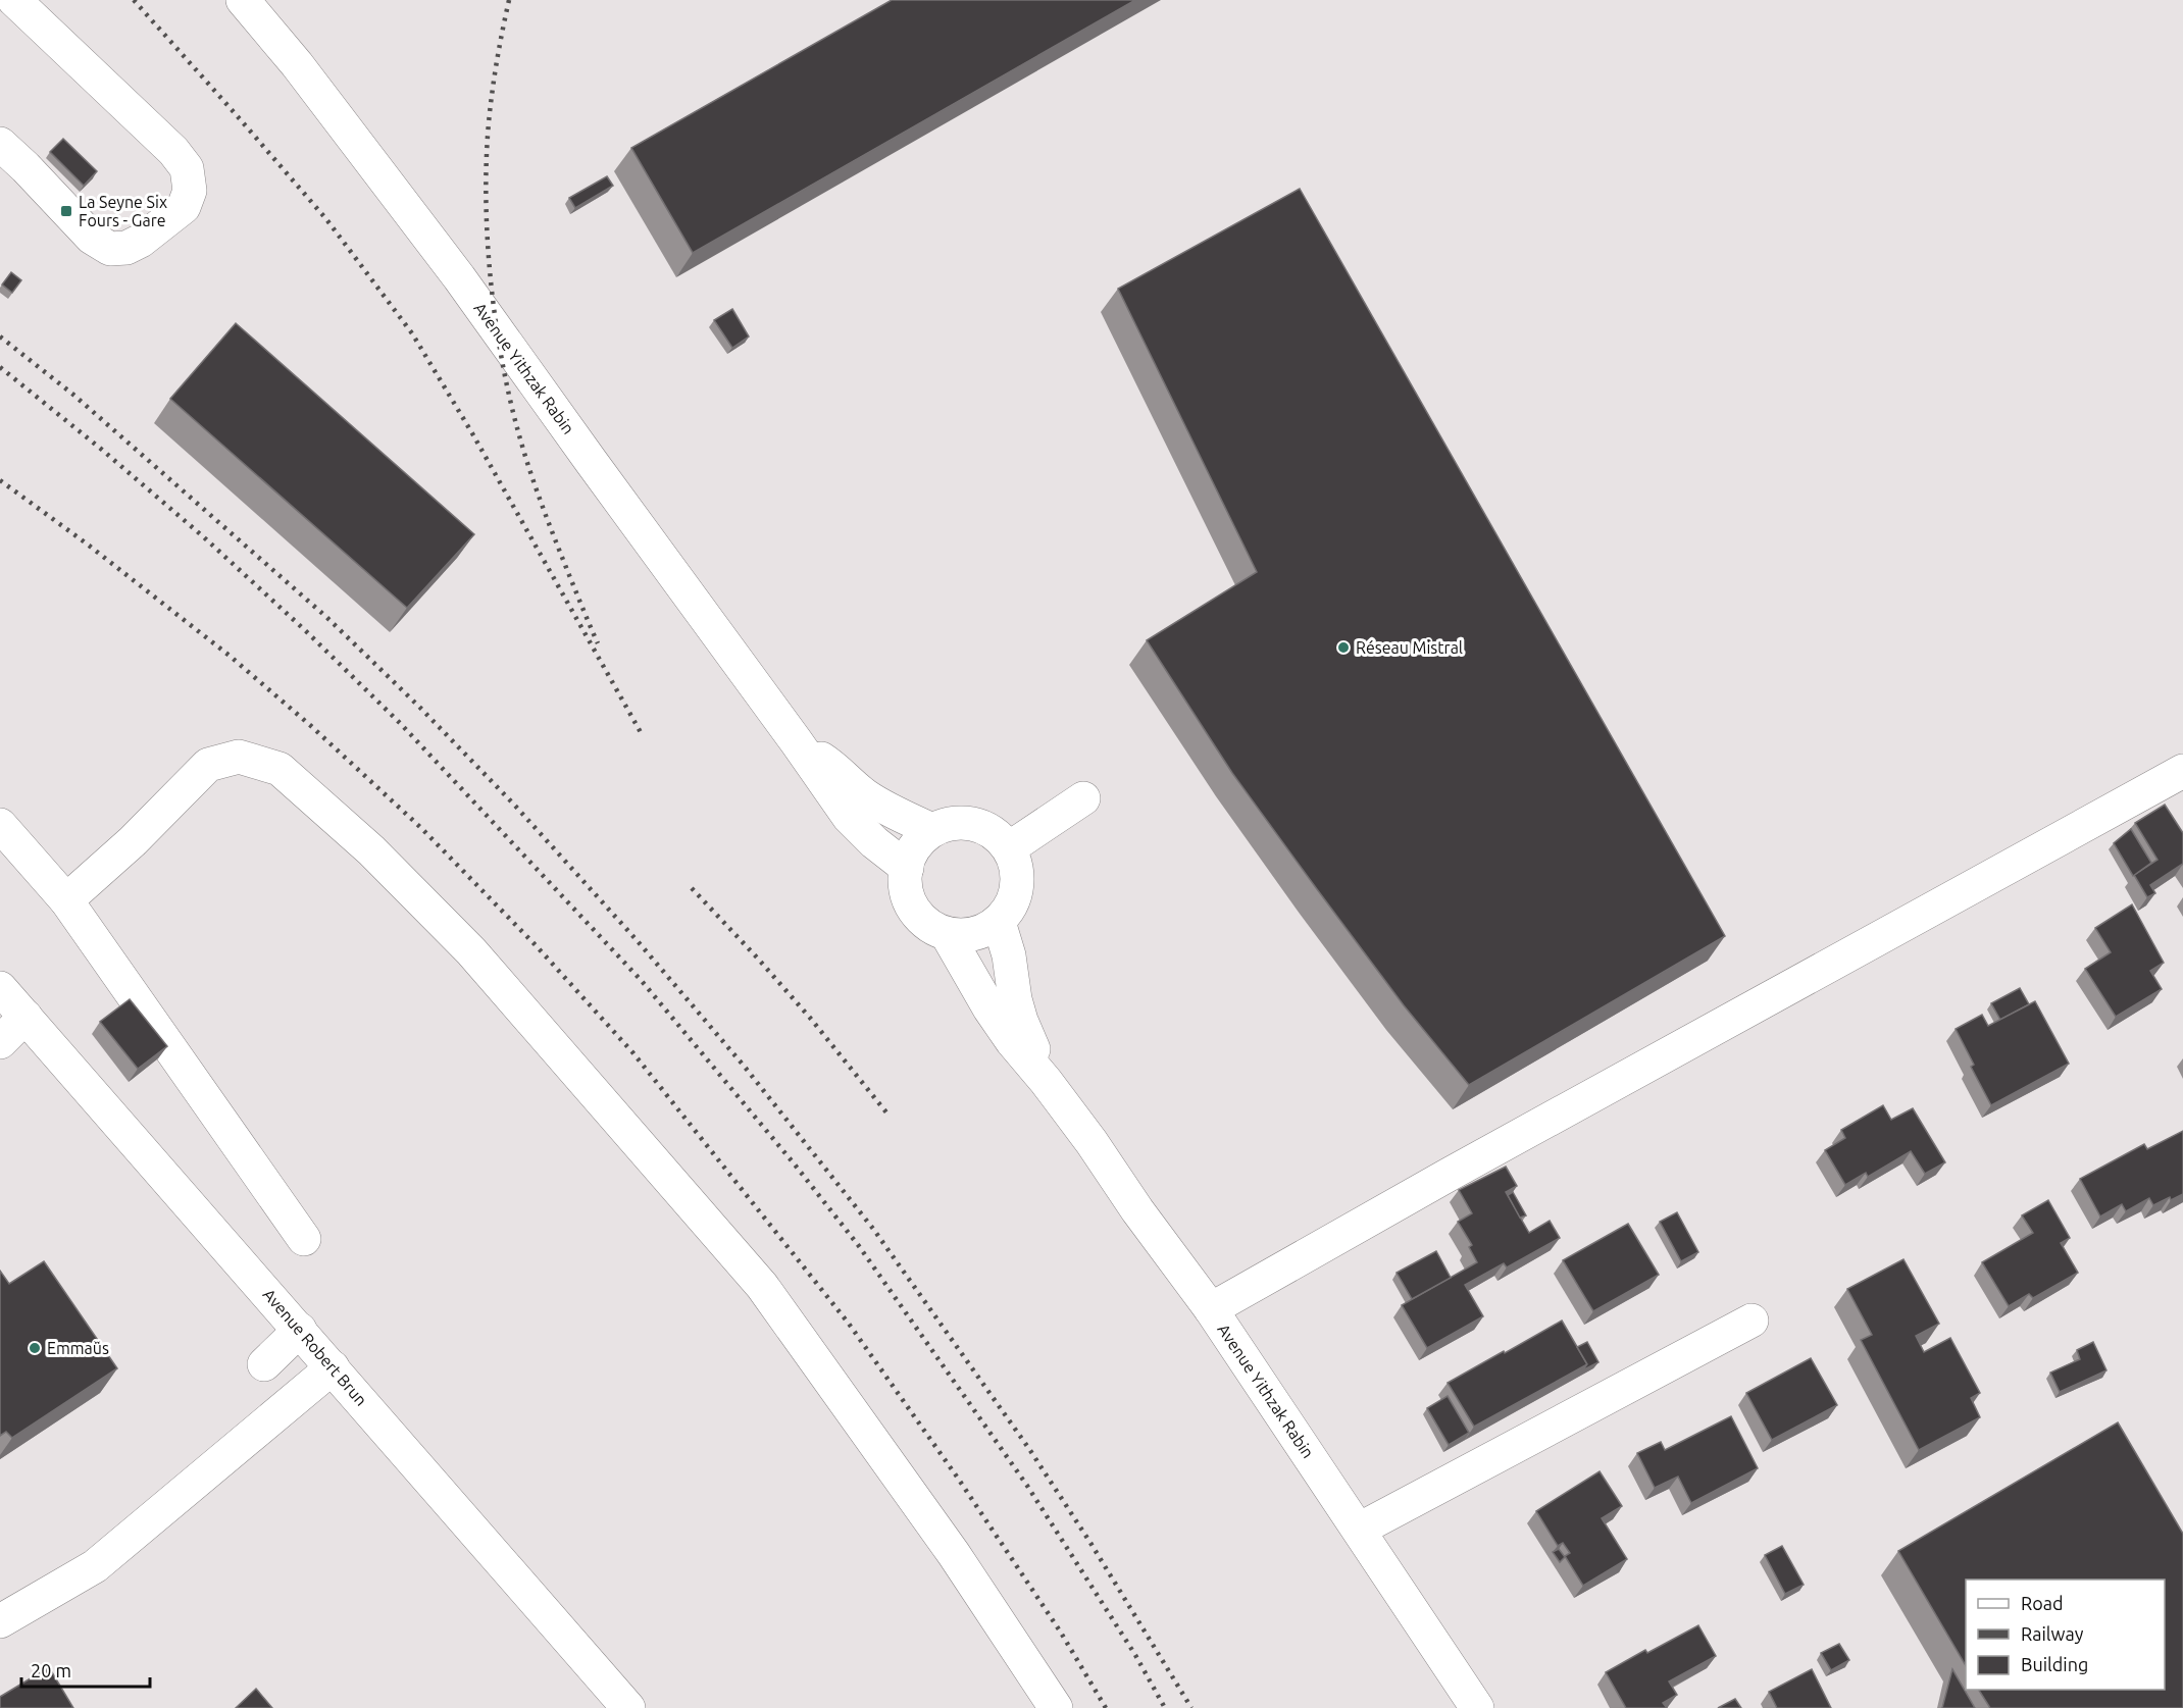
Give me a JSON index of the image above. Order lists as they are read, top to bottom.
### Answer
{
  "streets": {
    "main road": ["Avenue Yithzak Rabin", "Avenue Robert Brun"]
  },
  "places": {
    "transit": ["La Seyne Six Fours - Gare"],
    "other": ["Réseau Mistral", "Emmaüs"]
  },
  "legend": ["Road", "Railway", "Building"],
  "scale_bar": "20 m"
}
